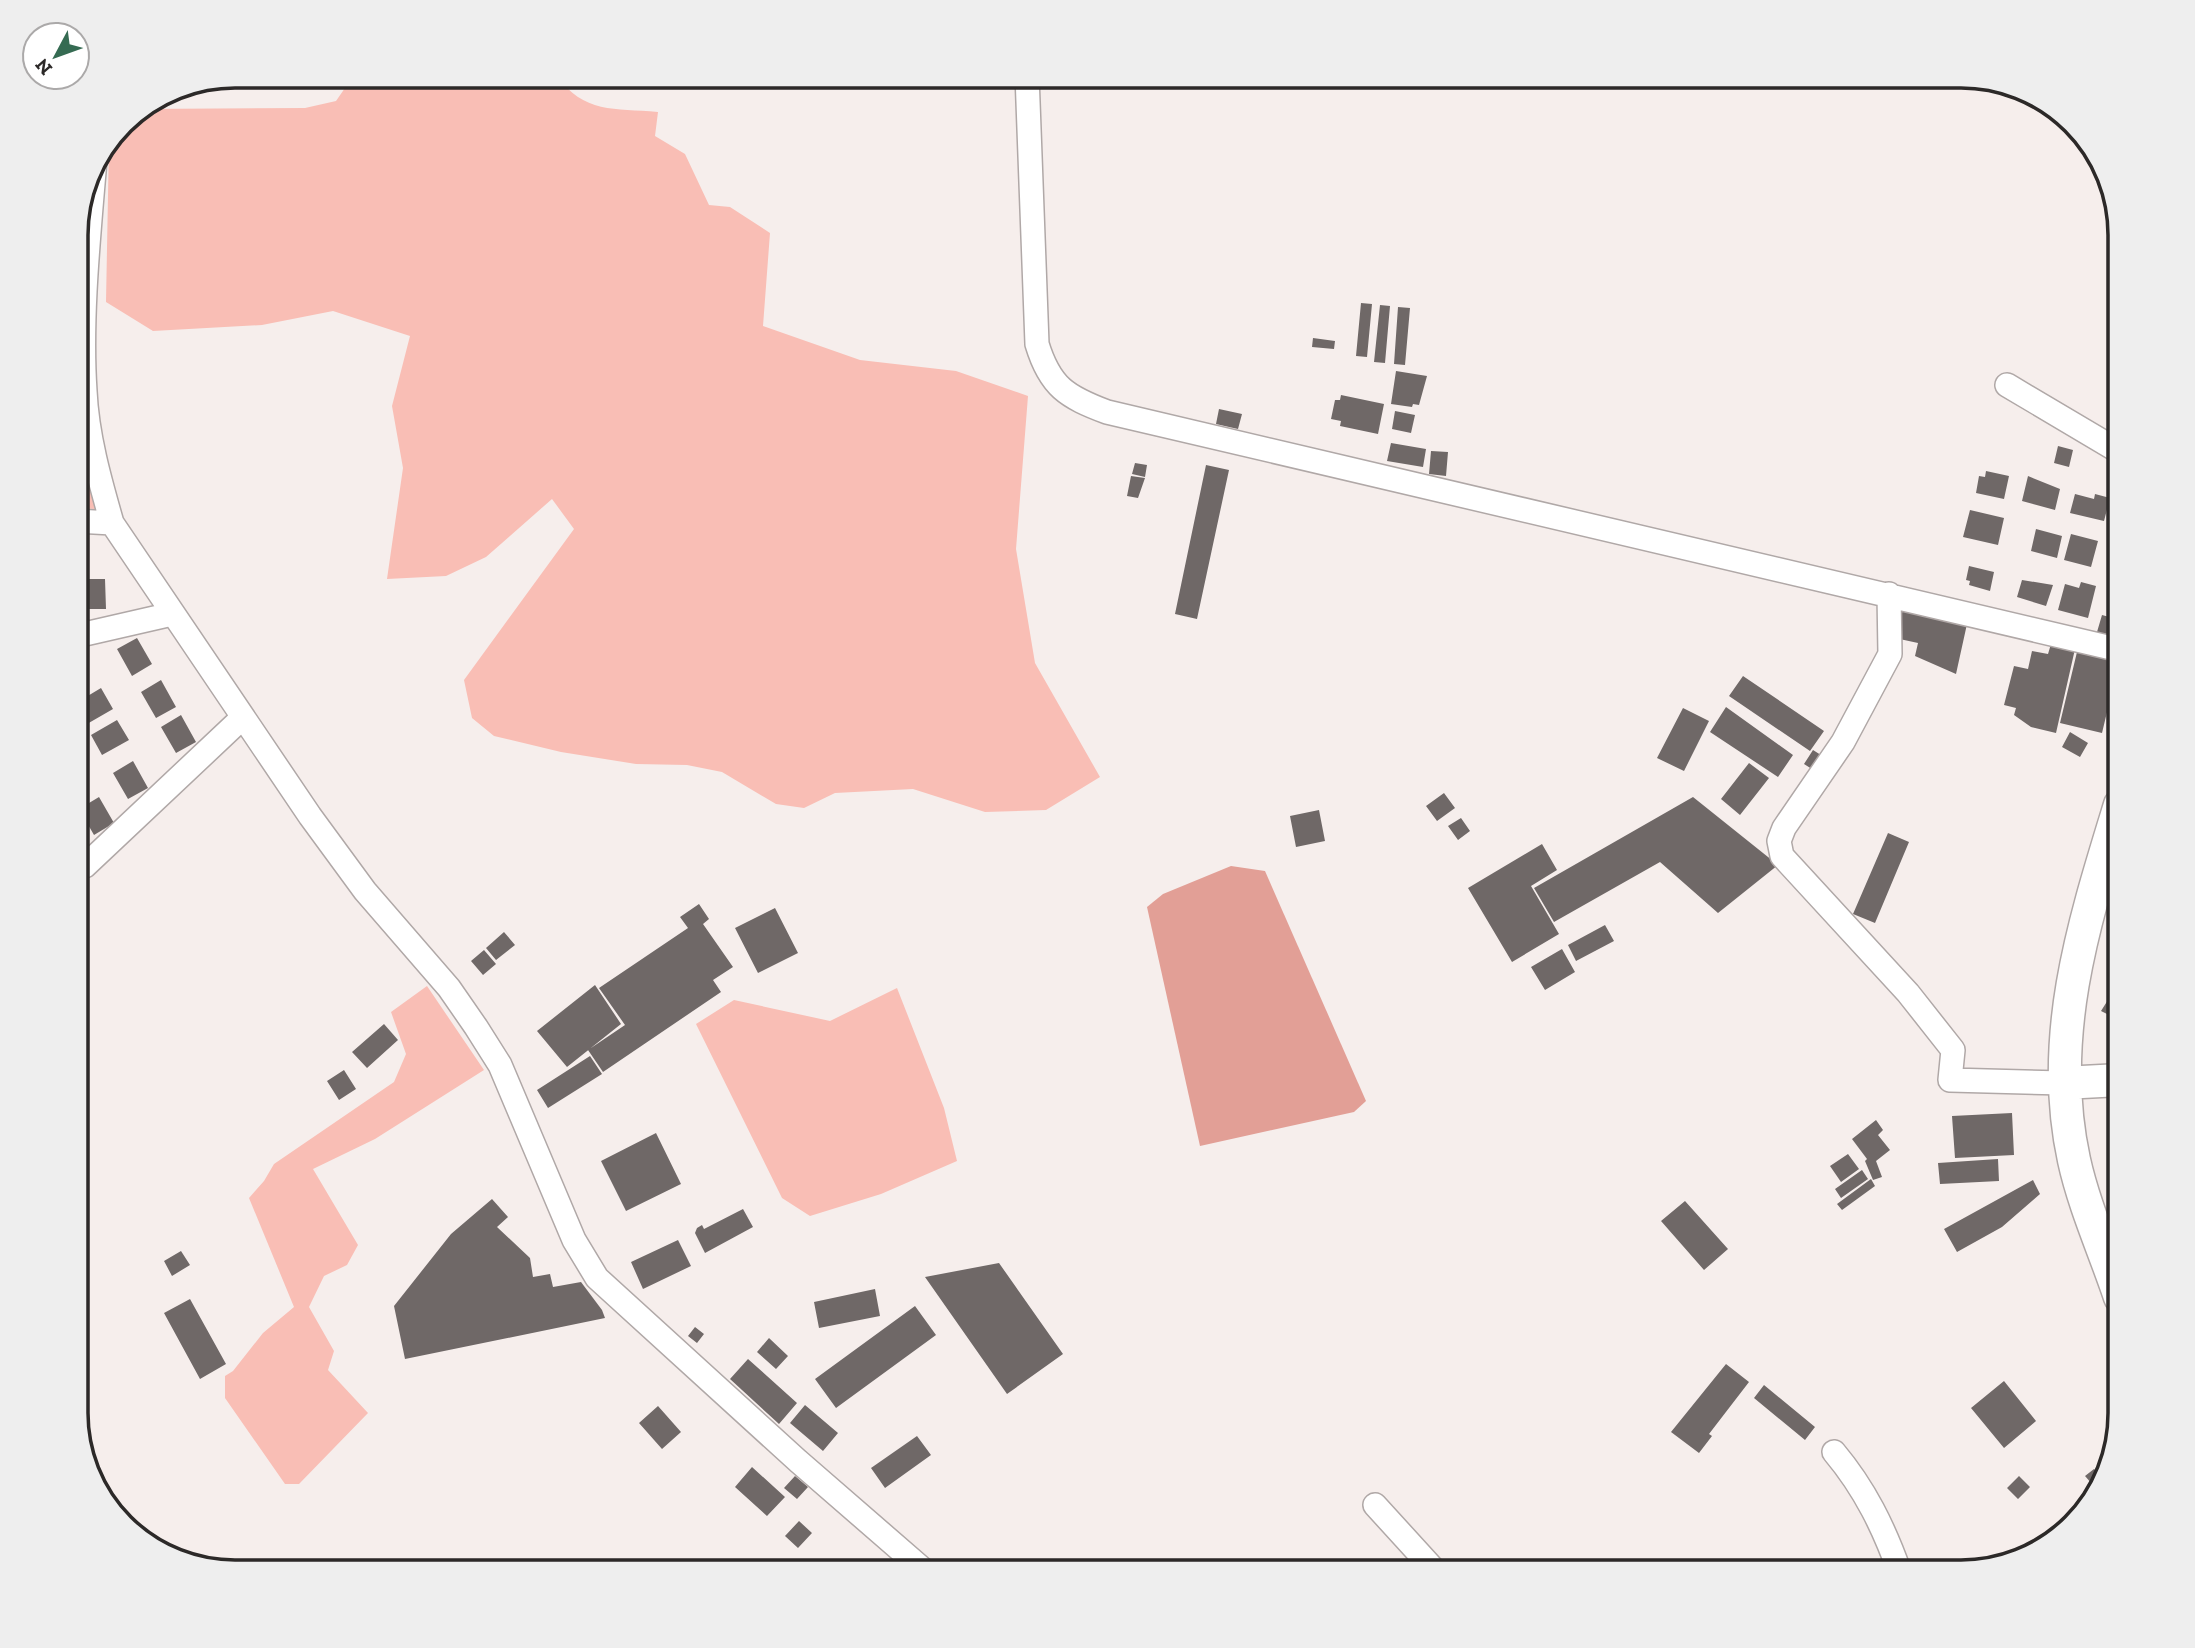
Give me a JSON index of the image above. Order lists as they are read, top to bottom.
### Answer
{
  "north": "bottom left"
}
